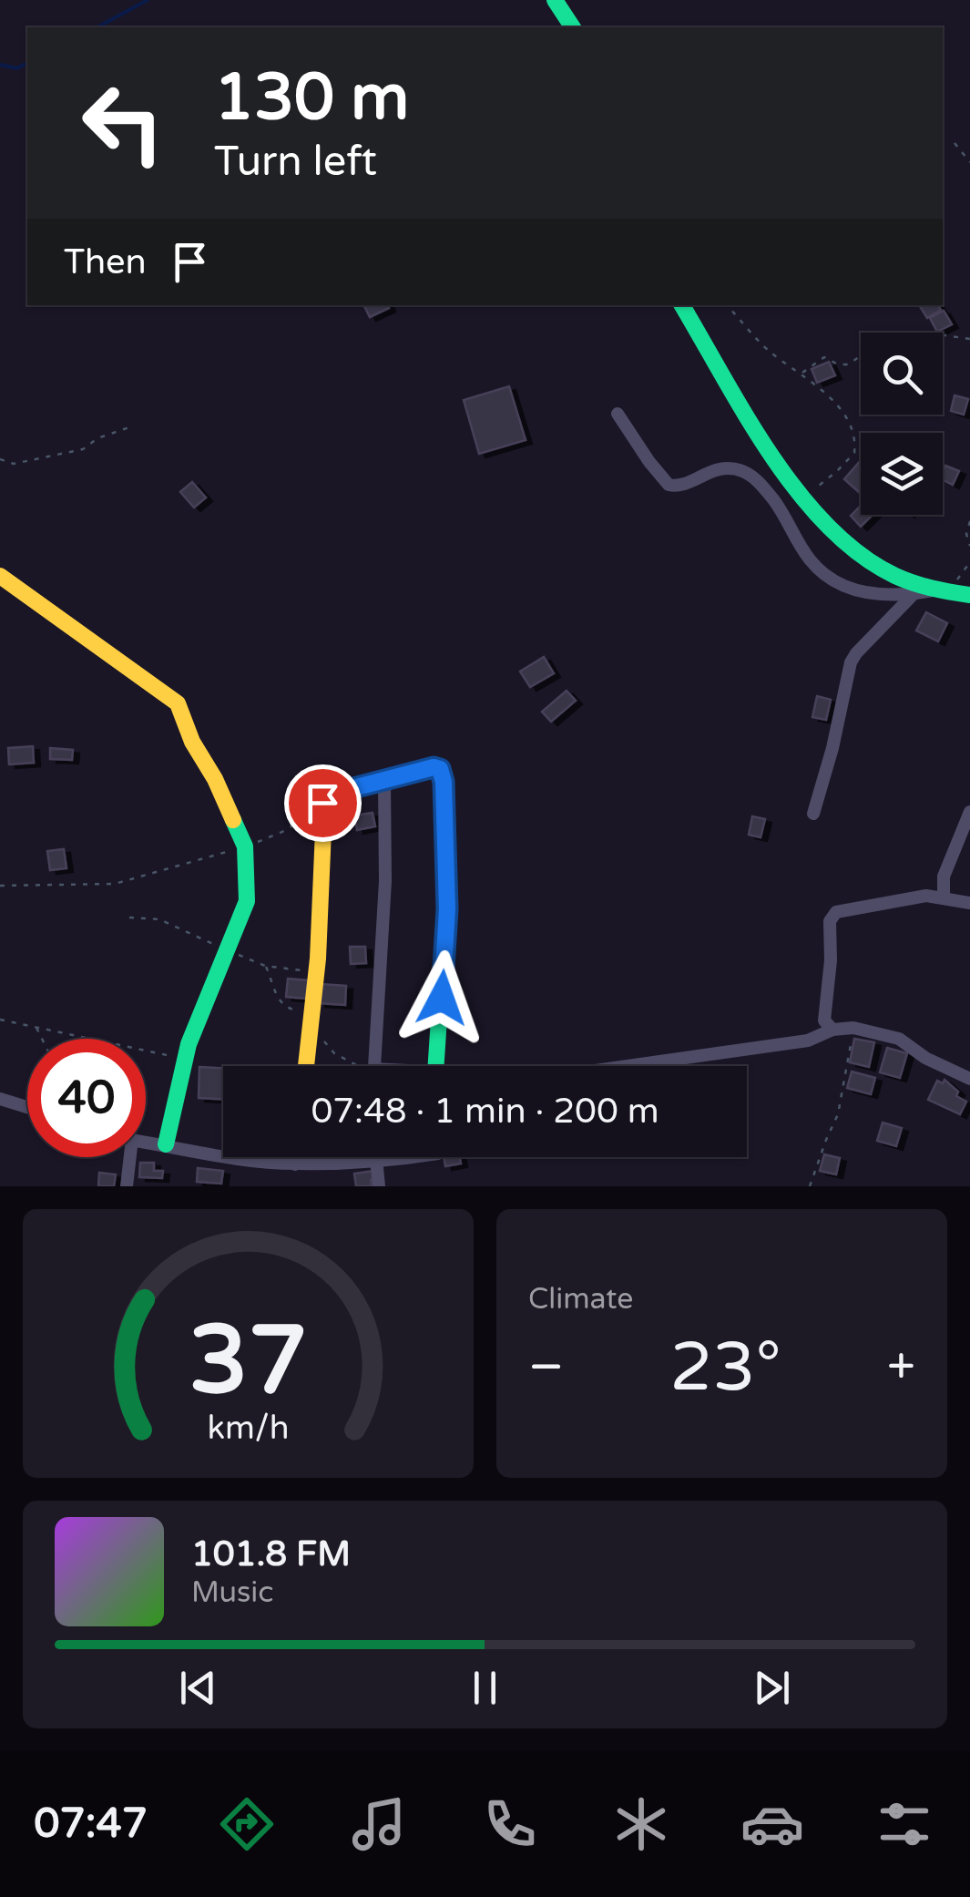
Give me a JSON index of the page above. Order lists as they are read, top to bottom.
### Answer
{
  "page": {
    "turn": ["130 m", "Turn left"],
    "then": "Then",
    "limit": "40",
    "trip": "07:48 · 1 min · 200 m",
    "tile": "Climate",
    "heat": ["−", "23°", "+"],
    "song": ["101.8 FM", "Music"],
    "tabs": "07:47",
    "gauge": ["37", "km/h"]
  }
}
